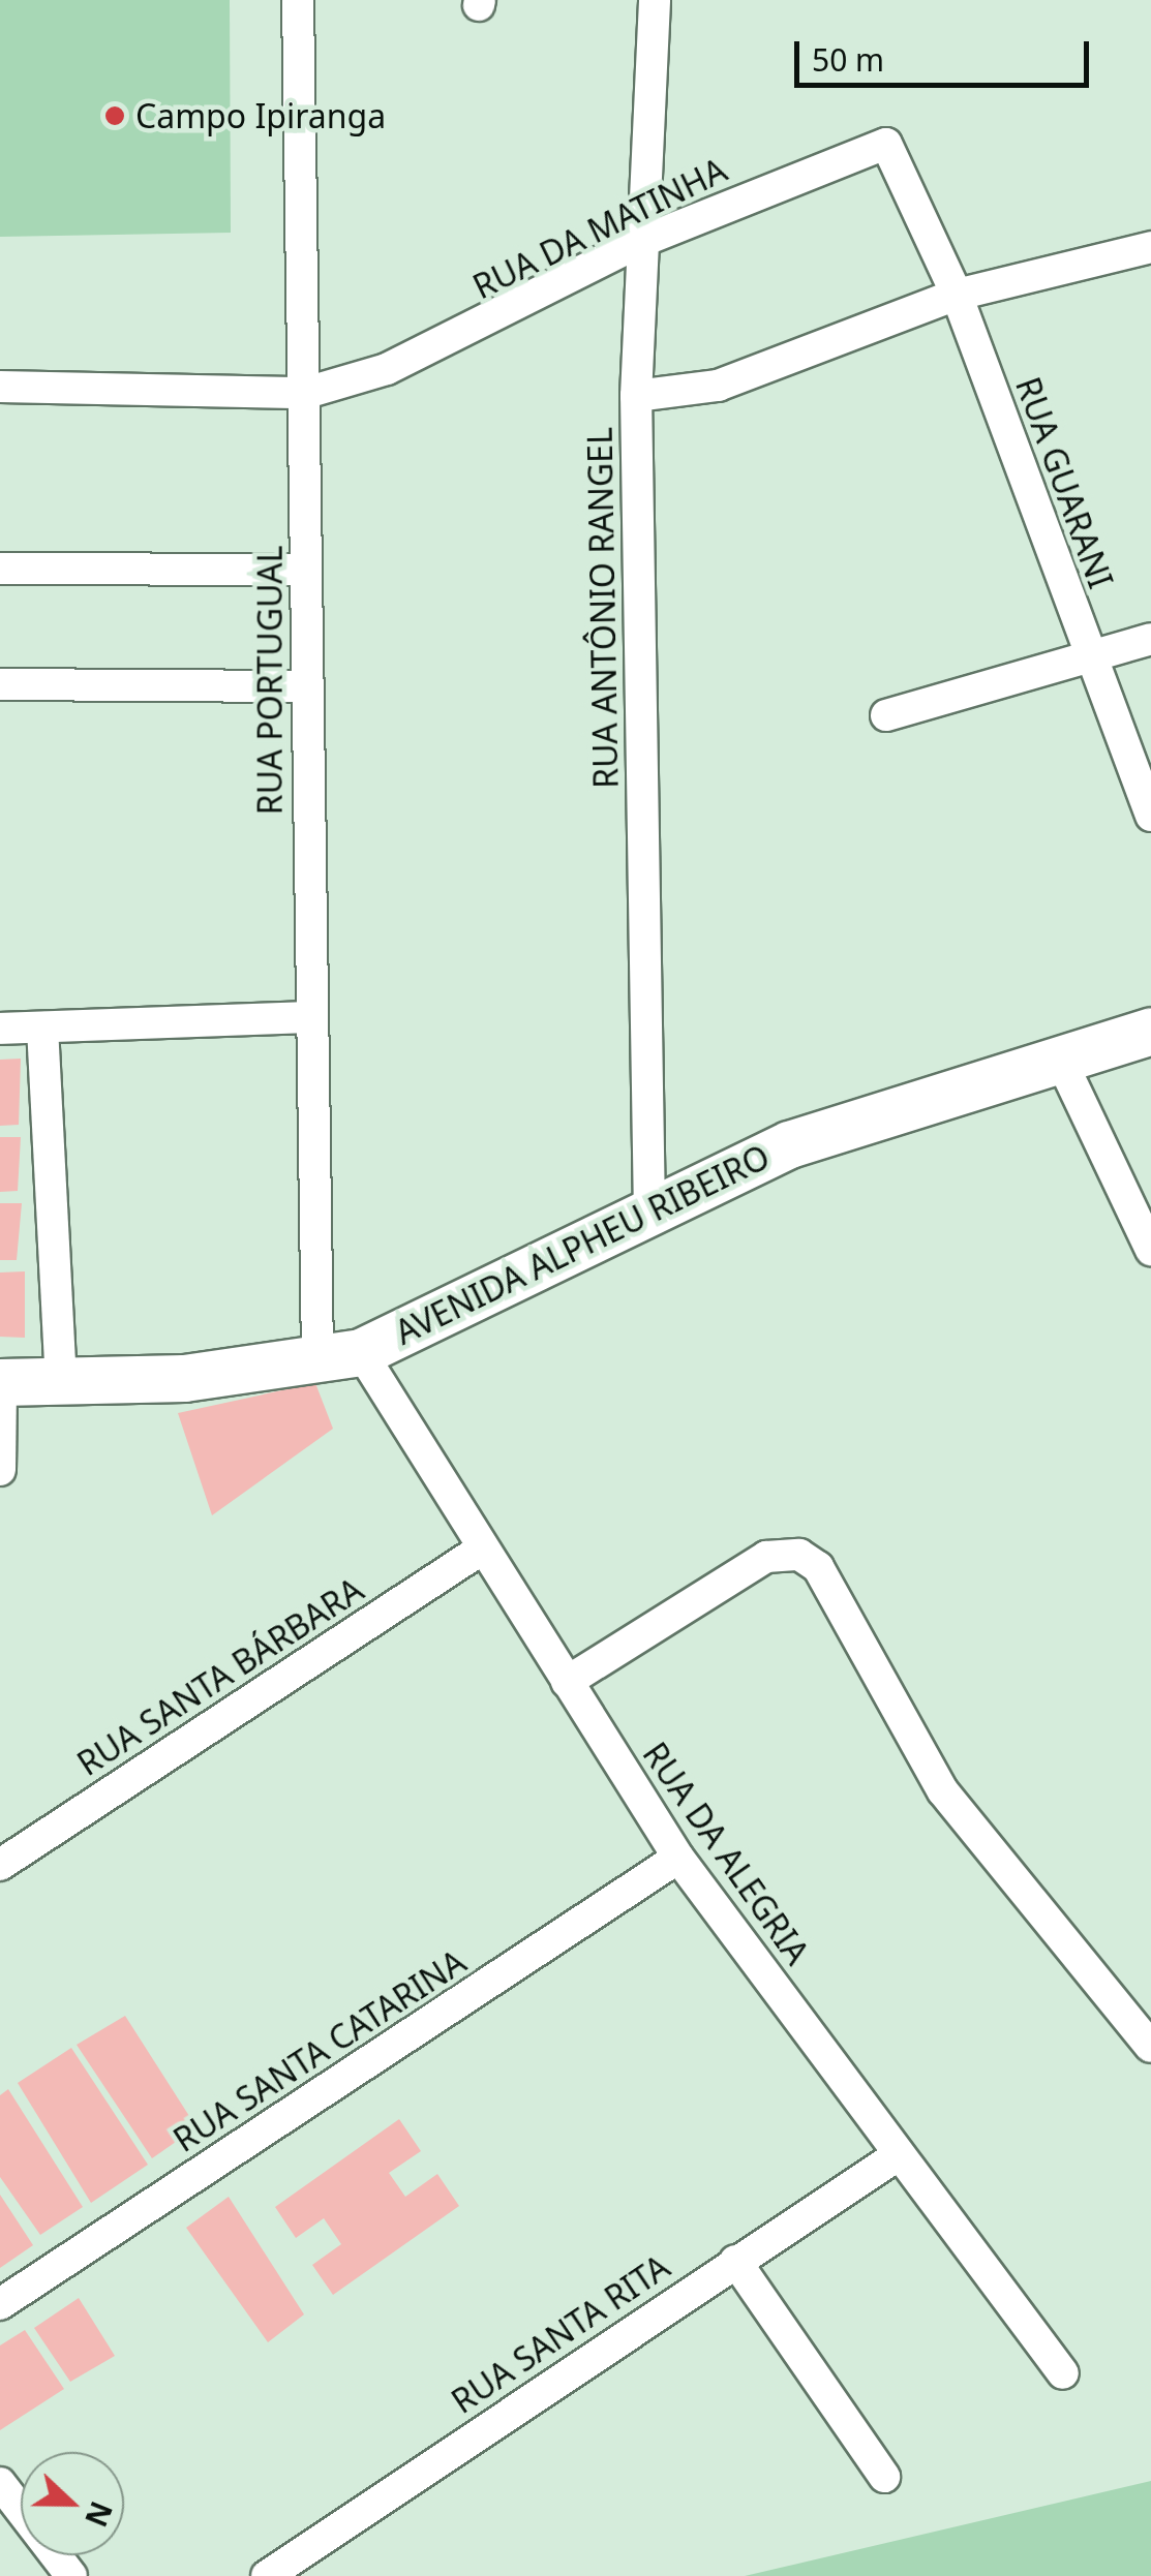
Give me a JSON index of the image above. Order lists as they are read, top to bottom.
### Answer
{
  "streets": {
    "street": [
      "RUA DA MATINHA",
      "RUA GUARANI",
      "RUA ANTÔNIO RANGEL",
      "RUA PORTUGUAL",
      "AVENIDA ALPHEU RIBEIRO",
      "RUA SANTA BÁRBARA",
      "RUA DA ALEGRIA",
      "RUA SANTA CATARINA",
      "RUA SANTA RITA"
    ]
  },
  "crossings": [
    ["RUA DA MATINHA", "RUA GUARANI"],
    ["RUA DA MATINHA", "RUA ANTÔNIO RANGEL"],
    ["RUA DA MATINHA", "RUA PORTUGUAL"],
    ["RUA ANTÔNIO RANGEL", "AVENIDA ALPHEU RIBEIRO"],
    ["RUA PORTUGUAL", "AVENIDA ALPHEU RIBEIRO"],
    ["RUA PORTUGUAL", "RUA DA ALEGRIA"],
    ["AVENIDA ALPHEU RIBEIRO", "RUA DA ALEGRIA"],
    ["RUA SANTA BÁRBARA", "RUA DA ALEGRIA"],
    ["RUA DA ALEGRIA", "RUA SANTA CATARINA"],
    ["RUA DA ALEGRIA", "RUA SANTA RITA"]
  ],
  "places": ["Campo Ipiranga"],
  "scale_bar": "50 m",
  "north": "right"
}
